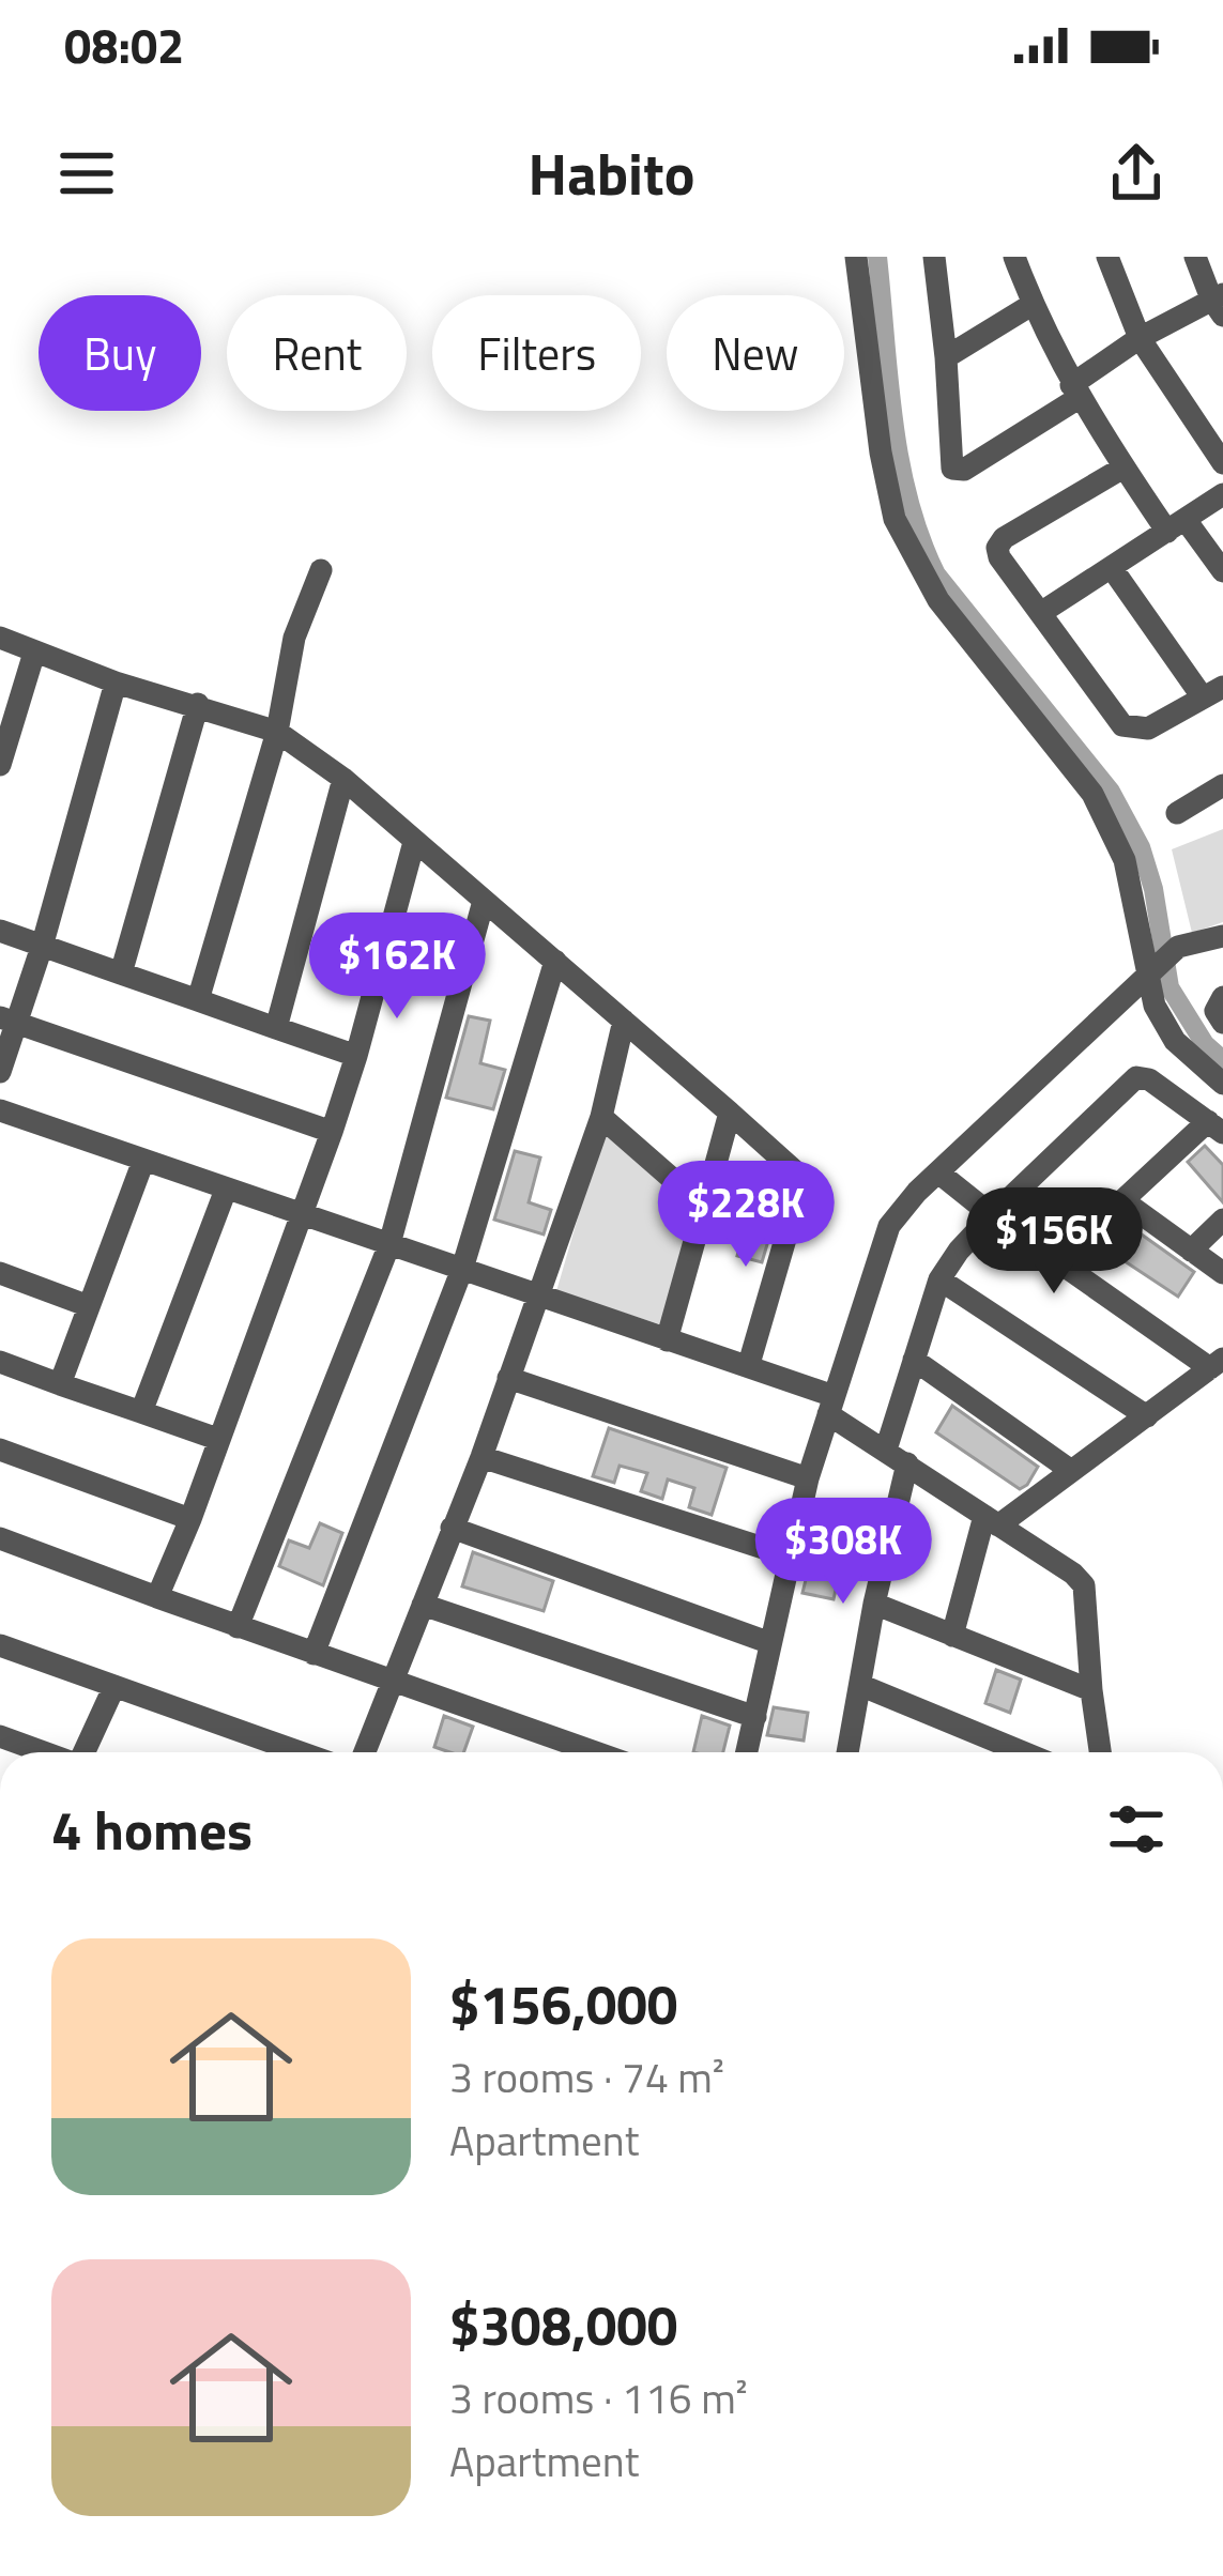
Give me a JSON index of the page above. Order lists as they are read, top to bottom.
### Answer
{
  "page": {
    "status": "08:02",
    "header": "Habito",
    "chip": [
      "Buy",
      "Rent",
      "Filters",
      "New"
    ],
    "price": [
      "$162K",
      "$228K",
      "$156K",
      "$308K"
    ],
    "heading": "4 homes",
    "list": [
      {
        "name": "$156,000",
        "note": "3 rooms · 74 m² · Apartment"
      },
      {
        "name": "$308,000",
        "note": "3 rooms · 116 m² · Apartment"
      }
    ]
  }
}
